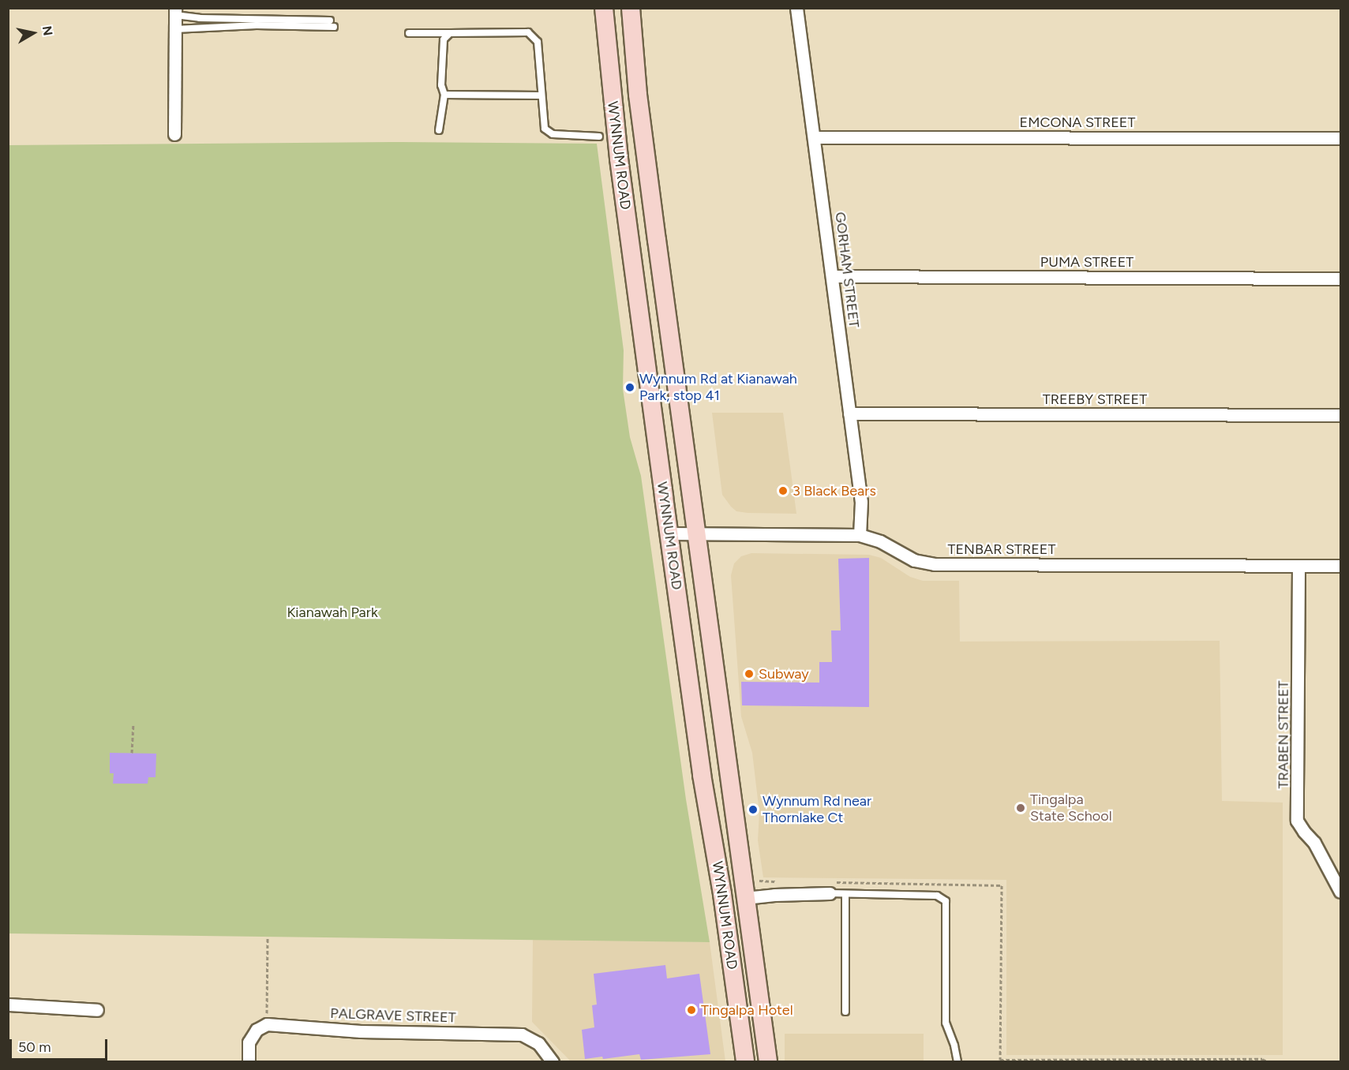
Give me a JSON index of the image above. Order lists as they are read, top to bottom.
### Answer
{
  "streets": {
    "main road": ["WYNNUM ROAD"],
    "street": [
      "EMCONA STREET",
      "PUMA STREET",
      "GORHAM STREET",
      "TREEBY STREET",
      "TENBAR STREET",
      "TRABEN STREET",
      "PALGRAVE STREET"
    ]
  },
  "crossings": [
    ["EMCONA STREET", "GORHAM STREET"],
    ["WYNNUM ROAD", "TENBAR STREET"],
    ["PUMA STREET", "GORHAM STREET"],
    ["GORHAM STREET", "TREEBY STREET"],
    ["GORHAM STREET", "TENBAR STREET"],
    ["TENBAR STREET", "TRABEN STREET"]
  ],
  "parks": ["Kianawah Park"],
  "places": [
    "Wynnum Rd at Kianawah Park, stop 41",
    "3 Black Bears",
    "Subway",
    "Tingalpa State School",
    "Wynnum Rd near Thornlake Ct",
    "Tingalpa Hotel"
  ],
  "scale_bar": "50 m",
  "north": "right"
}
